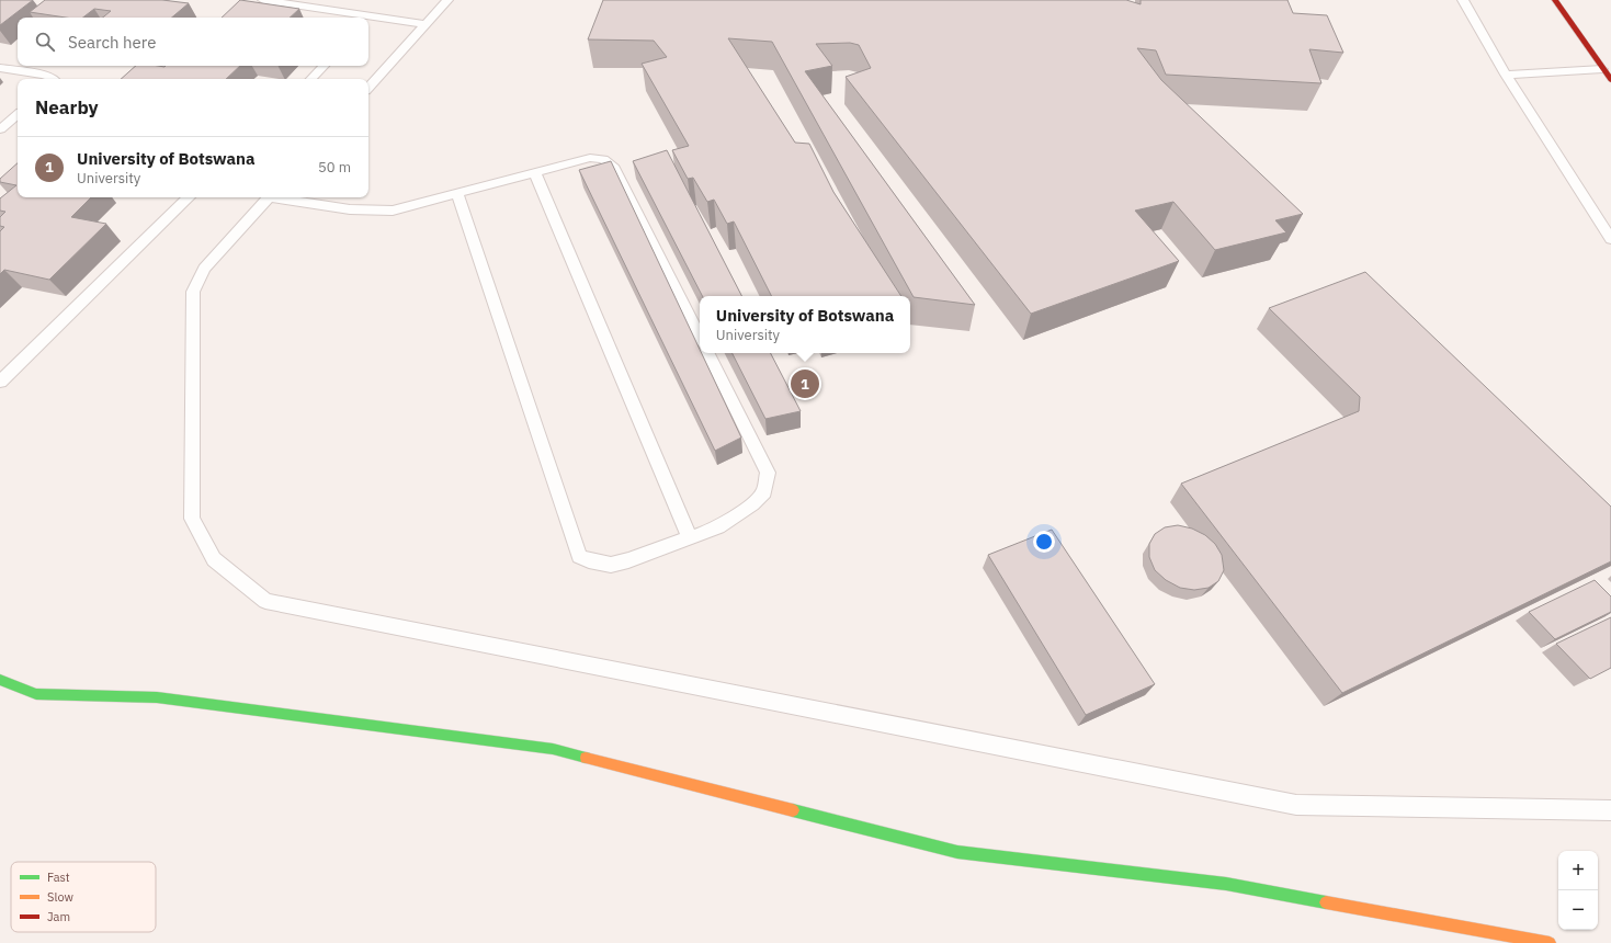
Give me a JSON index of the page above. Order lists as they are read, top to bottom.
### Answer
{
  "legend": ["Fast", "Slow", "Jam"],
  "page": {
    "search": "Search here",
    "heading": "Nearby",
    "list": [
      {
        "mark": "1",
        "name": "University of Botswana",
        "note": "University",
        "value": "50 m"
      }
    ],
    "popup": ["University of Botswana", "University"],
    "pins": "1",
    "map_buttons": ["+", "−"]
  }
}
